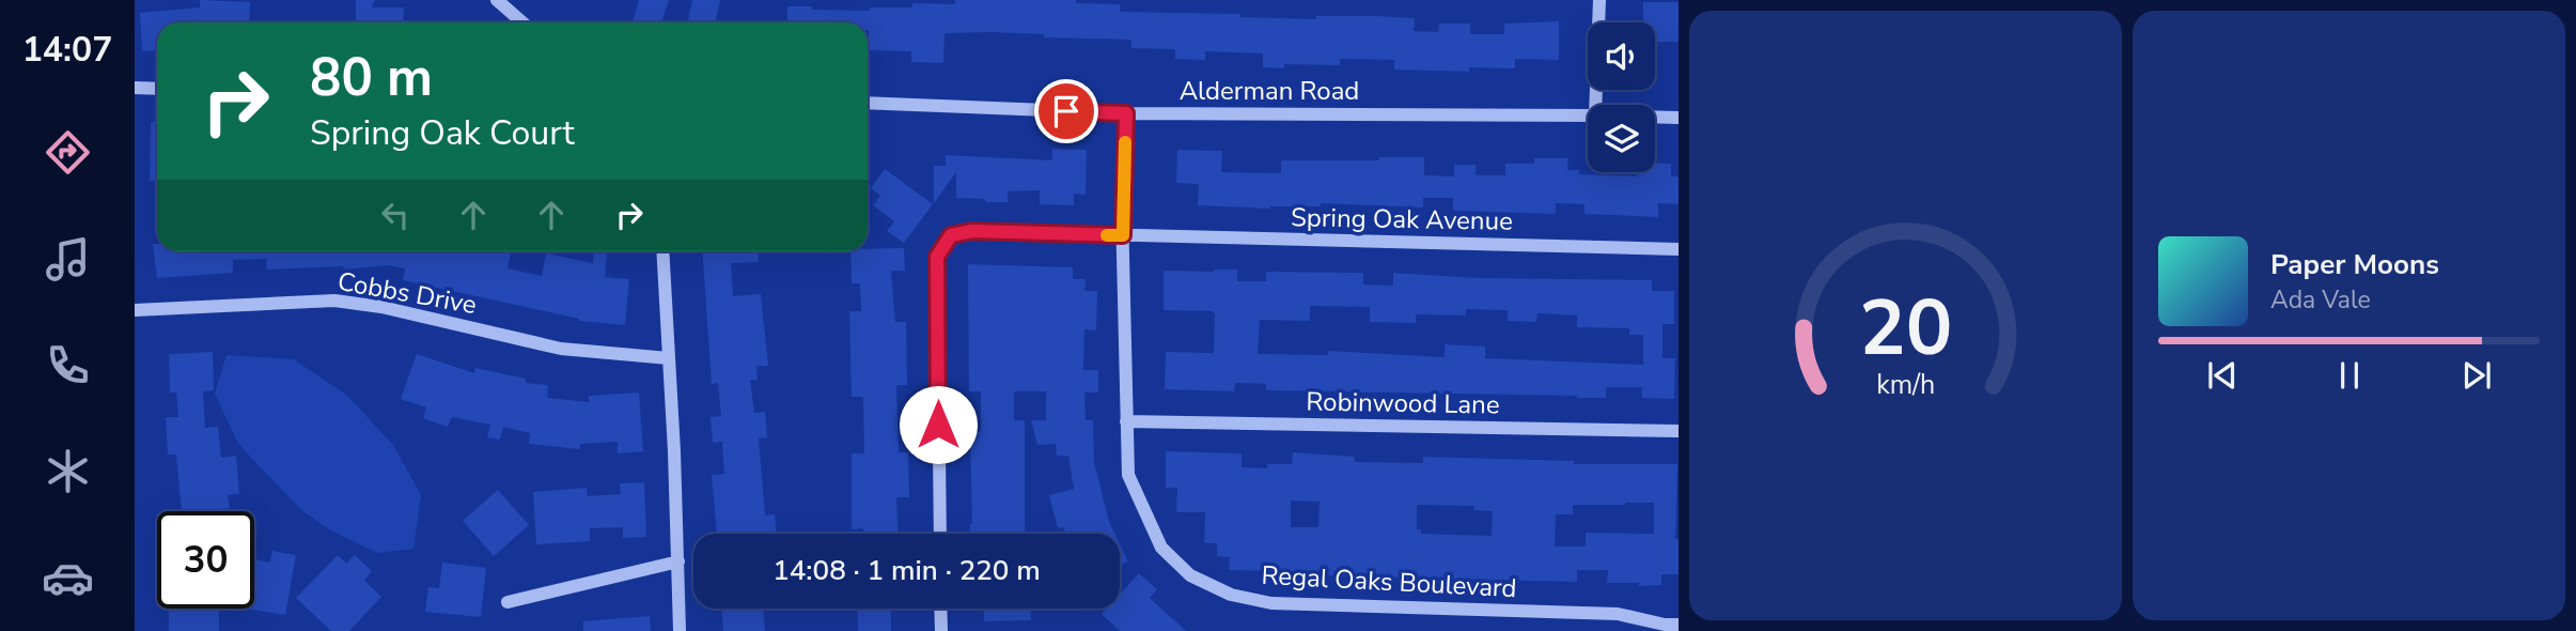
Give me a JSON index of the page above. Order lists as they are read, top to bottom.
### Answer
{
  "streets": {
    "street": [
      "Alderman Road",
      "Spring Oak Avenue",
      "Cobbs Drive",
      "Robinwood Lane",
      "Regal Oaks Boulevard"
    ]
  },
  "crossings": [
    ["Alderman Road", "Regal Oaks Boulevard"],
    ["Spring Oak Avenue", "Regal Oaks Boulevard"],
    ["Robinwood Lane", "Regal Oaks Boulevard"]
  ],
  "page": {
    "tabs": "14:07",
    "turn": ["80 m", "Spring Oak Court"],
    "song": ["Paper Moons", "Ada Vale"],
    "limit": "30",
    "trip": "14:08 · 1 min · 220 m",
    "gauge": ["20", "km/h"]
  }
}
